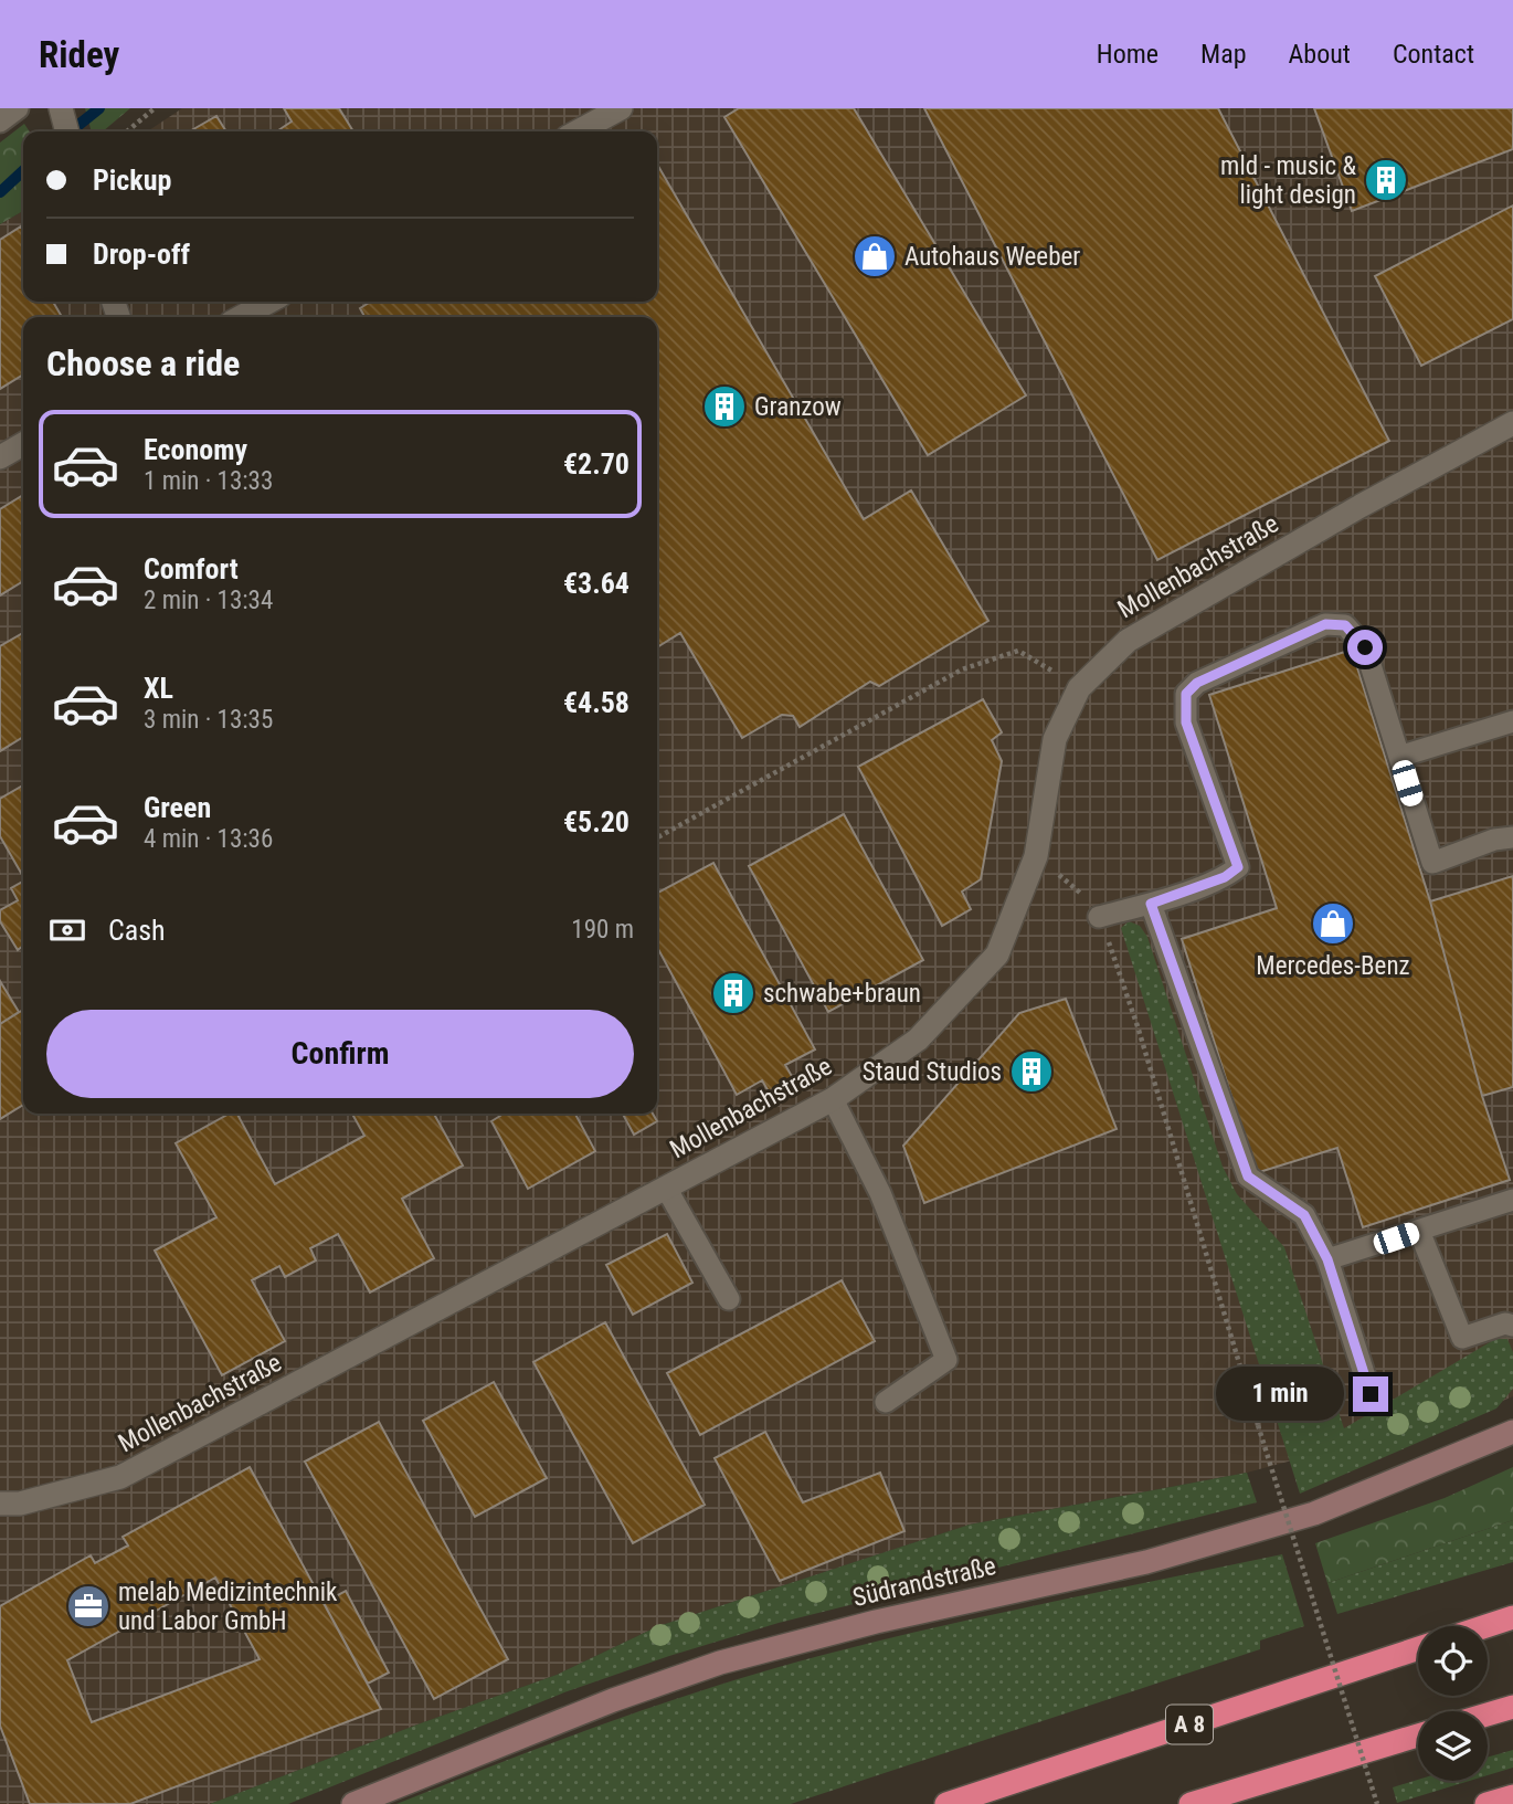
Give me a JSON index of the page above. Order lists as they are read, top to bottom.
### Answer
{
  "streets": {
    "highway": ["A 8"],
    "main road": ["Südrandstraße"],
    "street": ["Mollenbachstraße"]
  },
  "places": {
    "building": [
      "mld - music & light design",
      "Granzow",
      "schwabe+braun",
      "Staud Studios"
    ],
    "shop": ["Autohaus Weeber", "Mercedes-Benz"],
    "office": ["melab Medizintechnik und Labor GmbH"]
  },
  "page": {
    "header": "Ridey",
    "nav": [
      "Home",
      "Map",
      "About",
      "Contact"
    ],
    "banner": ["Pickup", "Drop-off"],
    "heading": "Choose a ride",
    "list": [
      {
        "name": "Economy",
        "note": "1 min · 13:33",
        "value": "€2.70"
      },
      {
        "name": "Comfort",
        "note": "2 min · 13:34",
        "value": "€3.64"
      },
      {
        "name": "XL",
        "note": "3 min · 13:35",
        "value": "€4.58"
      },
      {
        "name": "Green",
        "note": "4 min · 13:36",
        "value": "€5.20"
      }
    ],
    "pay": ["Cash", "190 m"],
    "buttons": "Confirm",
    "bubble": "1 min"
  }
}
